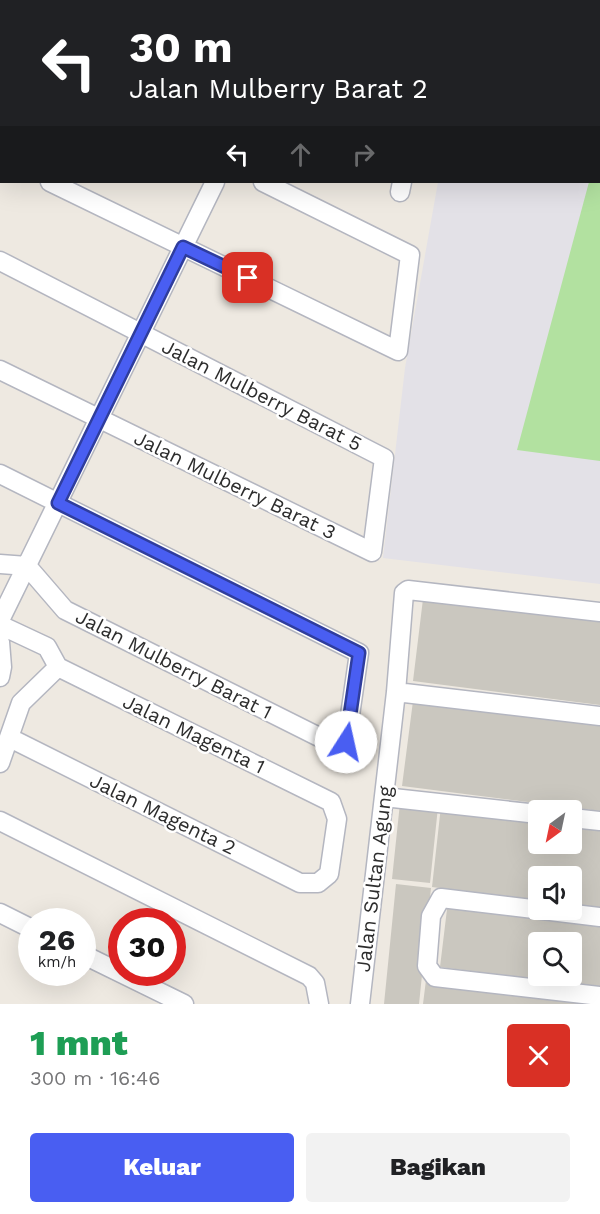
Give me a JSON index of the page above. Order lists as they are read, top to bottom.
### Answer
{
  "streets": {
    "street": [
      "Jalan Mulberry Barat 5",
      "Jalan Mulberry Barat 3",
      "Jalan Mulberry Barat 1",
      "Jalan Magenta 1",
      "Jalan Magenta 2",
      "Jalan Sultan Agung"
    ]
  },
  "crossings": [
    ["Jalan Mulberry Barat 5", "Jalan Mulberry Barat 3"],
    ["Jalan Magenta 1", "Jalan Magenta 2"]
  ],
  "north": "bottom left",
  "page": {
    "turn": ["30 m", "Jalan Mulberry Barat 2"],
    "speed": "26 km/h",
    "limit": "30",
    "heading": ["1 mnt", "300 m · 16:46"],
    "buttons": ["Keluar", "Bagikan"]
  }
}
